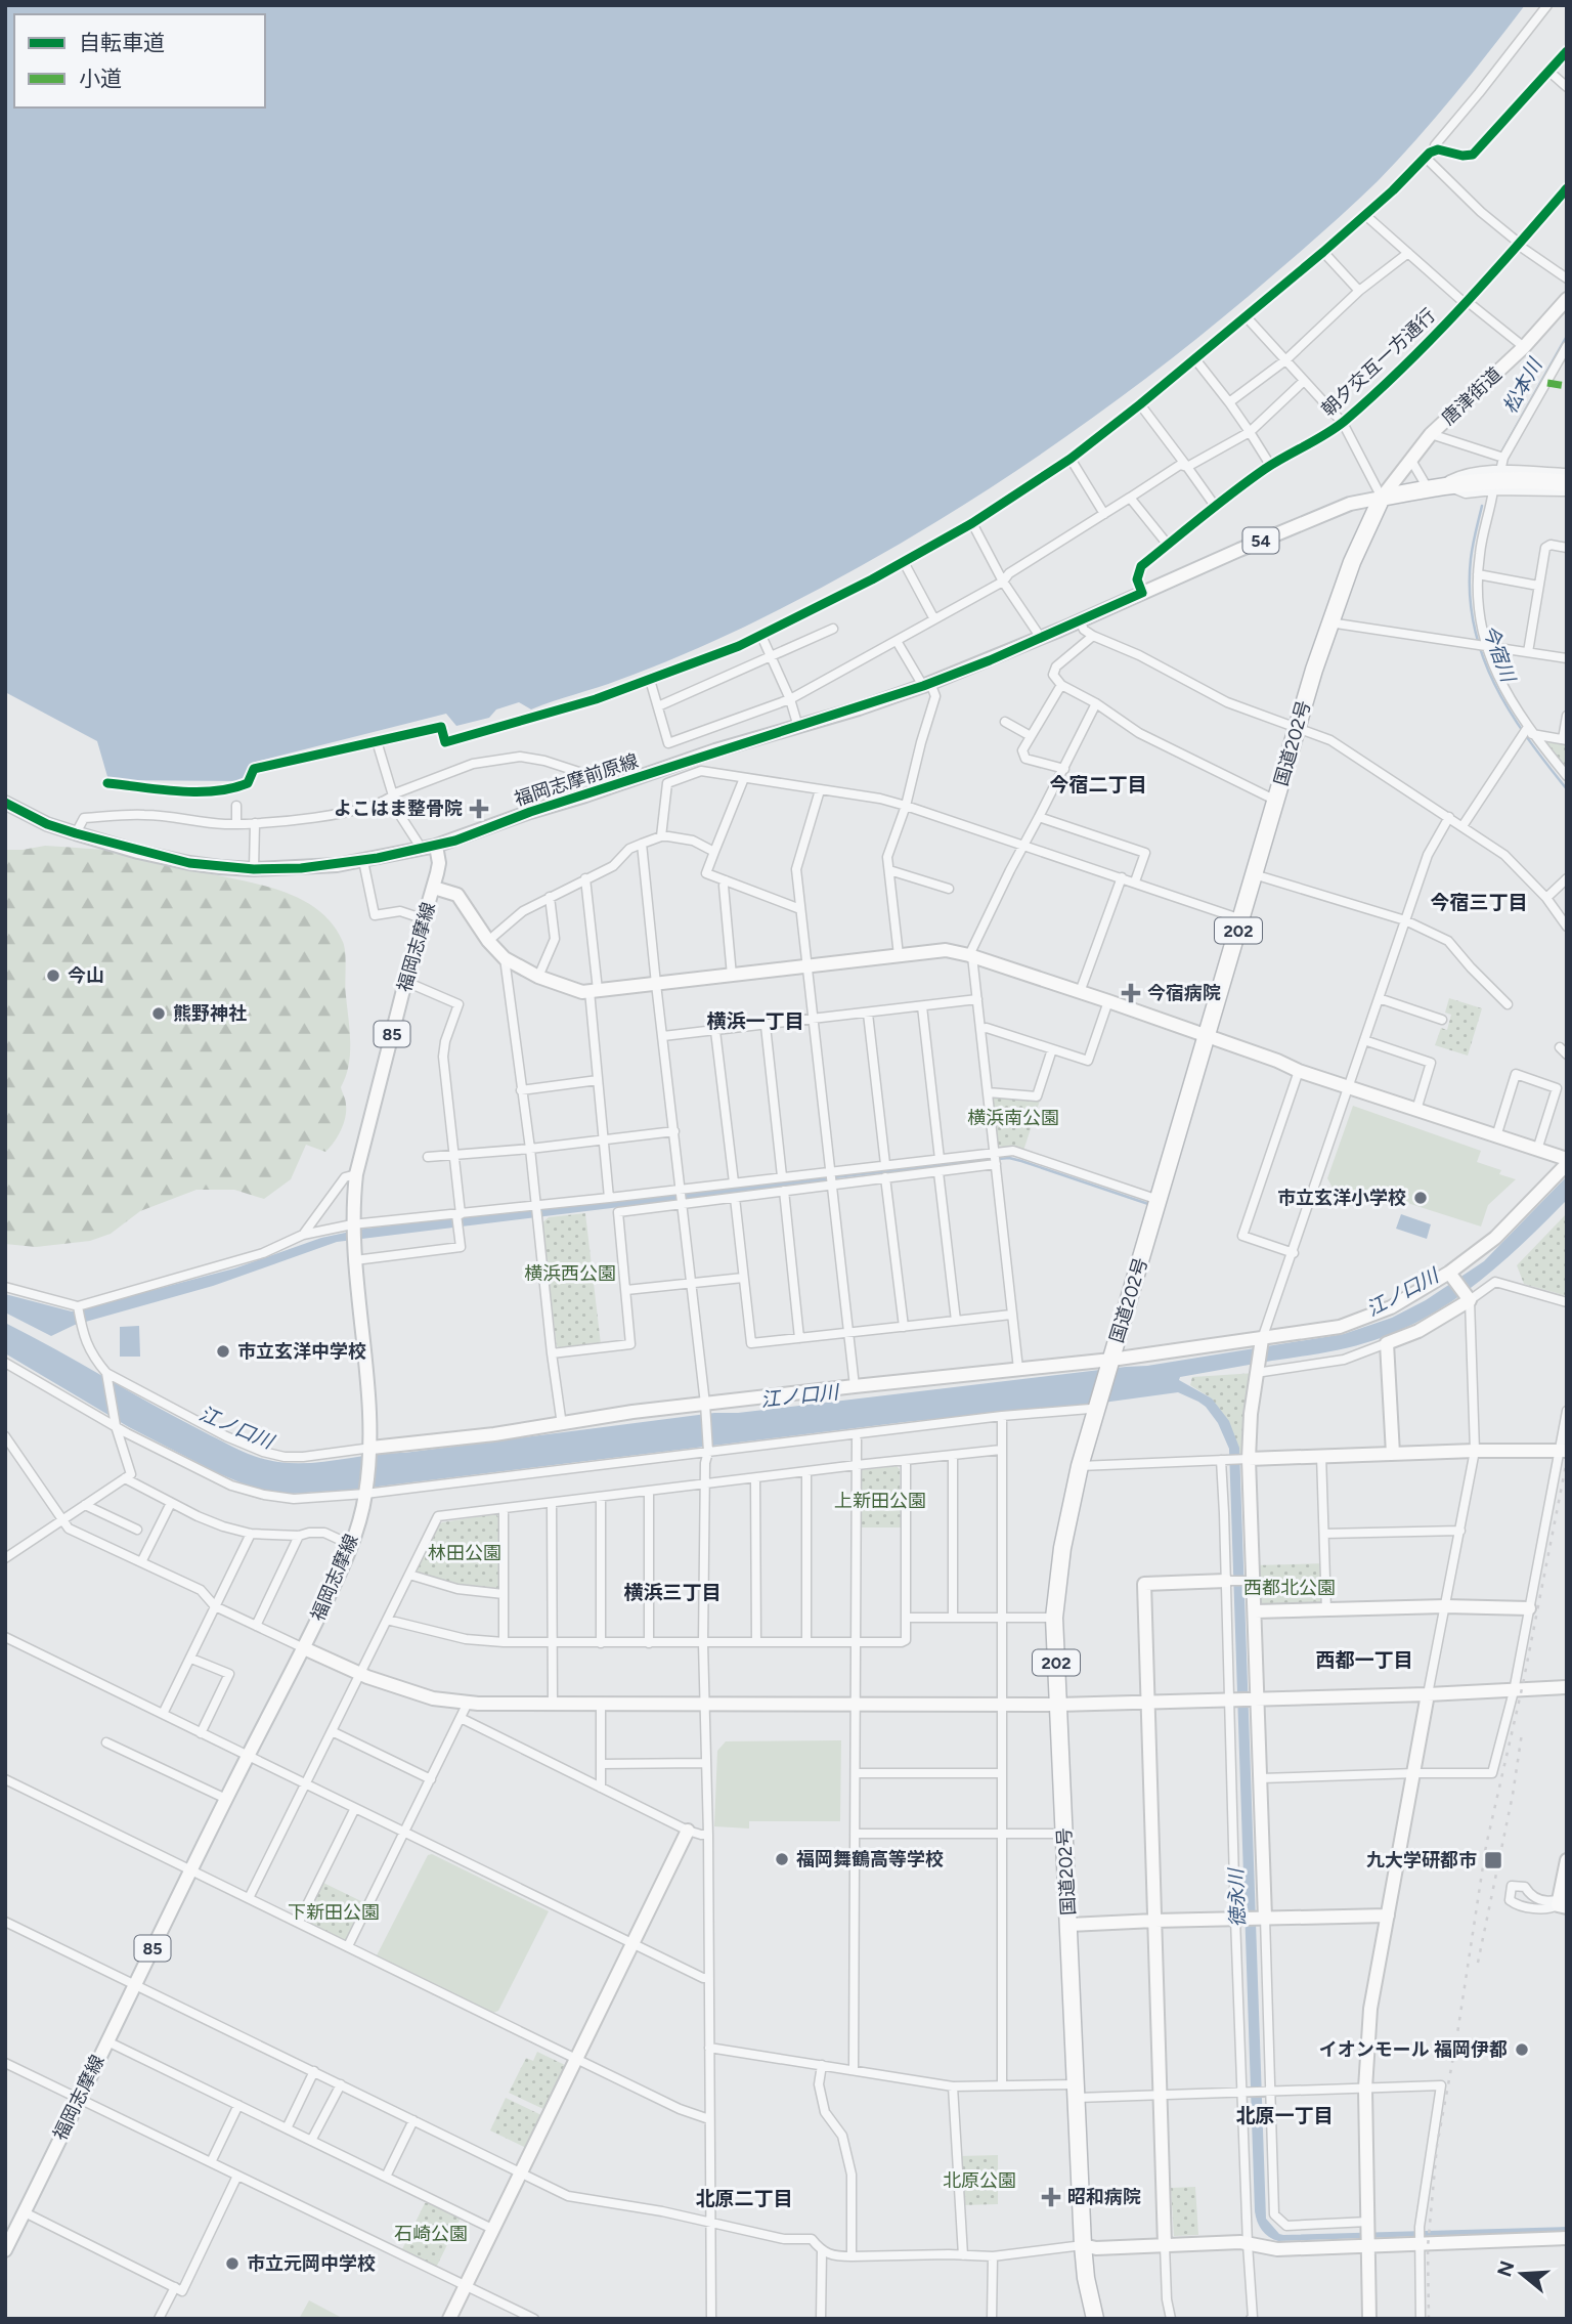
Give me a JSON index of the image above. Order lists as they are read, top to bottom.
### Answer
{
  "streets": {
    "highway": ["国道202号", "202"],
    "street": [
      "朝夕交互一方通行",
      "唐津街道",
      "54",
      "福岡志摩前原線",
      "福岡志摩線",
      "85"
    ]
  },
  "crossings": [
    ["朝夕交互一方通行", "福岡志摩前原線"],
    ["唐津街道", "国道202号"],
    ["唐津街道", "福岡志摩前原線"],
    ["国道202号", "福岡志摩前原線"],
    ["福岡志摩前原線", "福岡志摩線"]
  ],
  "districts": [
    "今宿二丁目",
    "今宿三丁目",
    "横浜一丁目",
    "横浜三丁目",
    "西都一丁目",
    "北原一丁目",
    "北原二丁目"
  ],
  "water": [
    "松本川",
    "今宿川",
    "江ノ口川",
    "徳永川"
  ],
  "parks": [
    "横浜南公園",
    "横浜西公園",
    "上新田公園",
    "林田公園",
    "西都北公園",
    "下新田公園",
    "北原公園",
    "石崎公園"
  ],
  "places": {
    "health": ["よこはま整骨院", "今宿病院", "昭和病院"],
    "other": [
      "今山",
      "熊野神社",
      "市立玄洋小学校",
      "市立玄洋中学校",
      "福岡舞鶴高等学校",
      "イオンモール 福岡伊都",
      "市立元岡中学校"
    ],
    "transit": ["九大学研都市"]
  },
  "legend": ["自転車道", "小道"],
  "north": "left"
}
